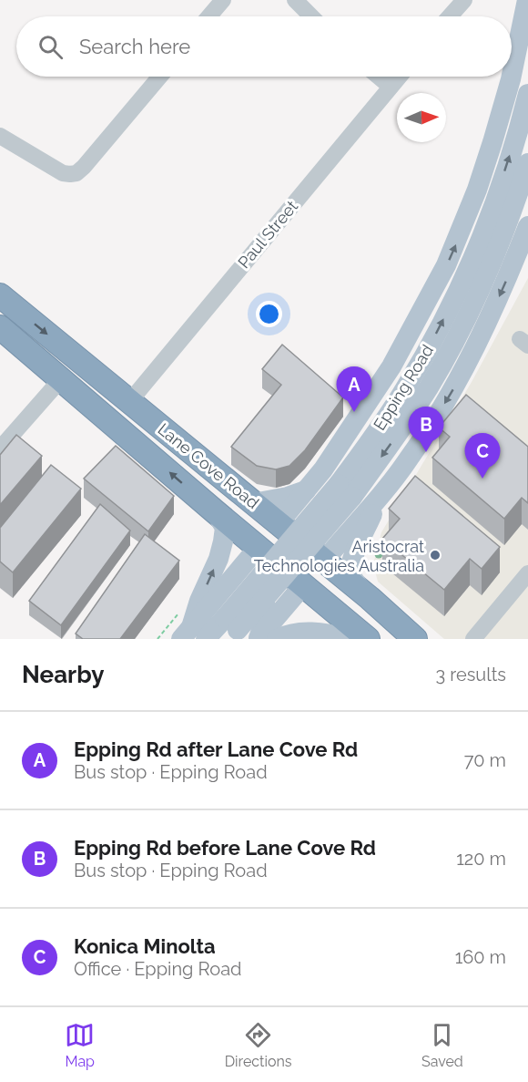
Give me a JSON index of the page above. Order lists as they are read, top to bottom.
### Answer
{
  "streets": {
    "highway": ["Lane Cove Road"],
    "main road": ["Epping Road"],
    "street": ["Paul Street"]
  },
  "crossings": [
    ["Paul Street", "Lane Cove Road"]
  ],
  "places": ["Aristocrat Technologies Australia"],
  "north": "right",
  "page": {
    "search": "Search here",
    "pins": ["A", "B", "C"],
    "heading": ["Nearby", "3 results"],
    "list": [
      {
        "mark": "A",
        "name": "Epping Rd after Lane Cove Rd",
        "note": "Bus stop · Epping Road",
        "value": "70 m"
      },
      {
        "mark": "B",
        "name": "Epping Rd before Lane Cove Rd",
        "note": "Bus stop · Epping Road",
        "value": "120 m"
      },
      {
        "mark": "C",
        "name": "Konica Minolta",
        "note": "Office · Epping Road",
        "value": "160 m"
      }
    ],
    "nav": ["Map", "Directions", "Saved"]
  }
}
